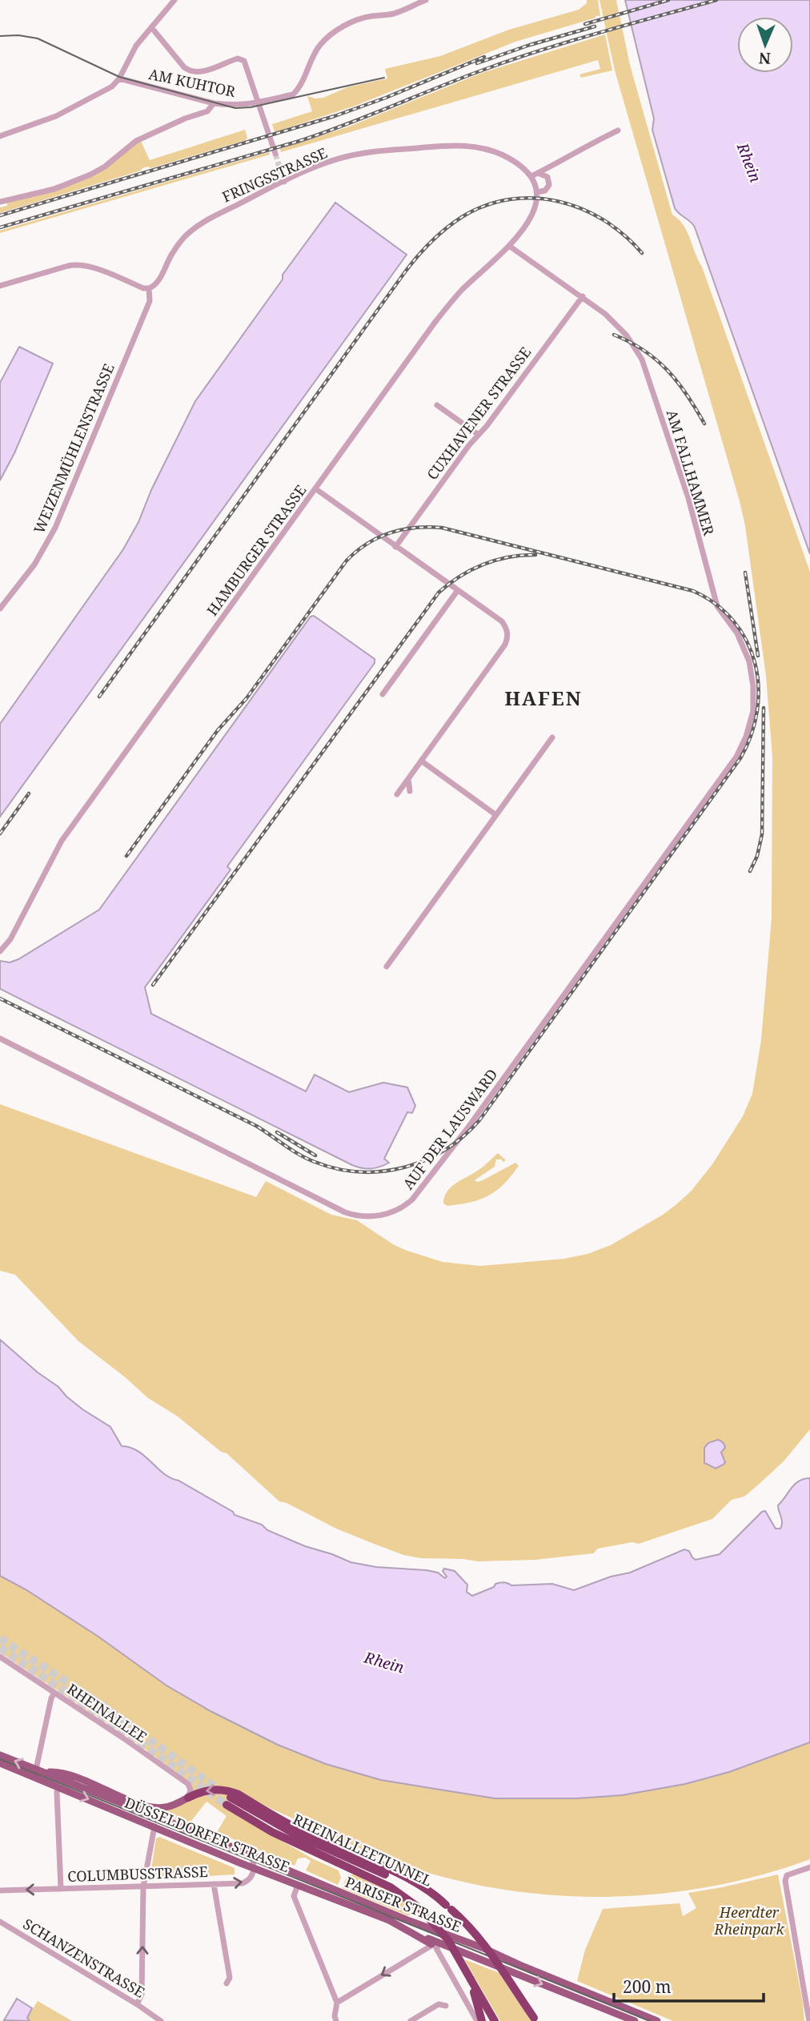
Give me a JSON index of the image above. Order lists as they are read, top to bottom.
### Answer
{
  "streets": {
    "highway": ["RHEINALLEETUNNEL"],
    "main road": ["DÜSSELDORFER STRASSE", "PARISER STRASSE"],
    "street": [
      "AM KUHTOR",
      "FRINGSSTRASSE",
      "CUXHAVENER STRASSE",
      "WEIZENMÜHLENSTRASSE",
      "AM FALLHAMMER",
      "HAMBURGER STRASSE",
      "AUF DER LAUSWARD",
      "RHEINALLEE",
      "COLUMBUSSTRASSE",
      "SCHANZENSTRASSE"
    ]
  },
  "crossings": [
    ["FRINGSSTRASSE", "WEIZENMÜHLENSTRASSE"],
    ["CUXHAVENER STRASSE", "AM FALLHAMMER"],
    ["AM FALLHAMMER", "HAMBURGER STRASSE"],
    ["AM FALLHAMMER", "AUF DER LAUSWARD"],
    ["RHEINALLEE", "DÜSSELDORFER STRASSE"],
    ["DÜSSELDORFER STRASSE", "COLUMBUSSTRASSE"],
    ["DÜSSELDORFER STRASSE", "PARISER STRASSE"]
  ],
  "districts": ["HAFEN"],
  "water": ["Rhein"],
  "parks": ["Heerdter Rheinpark"],
  "scale_bar": "200 m",
  "north": "bottom"
}
